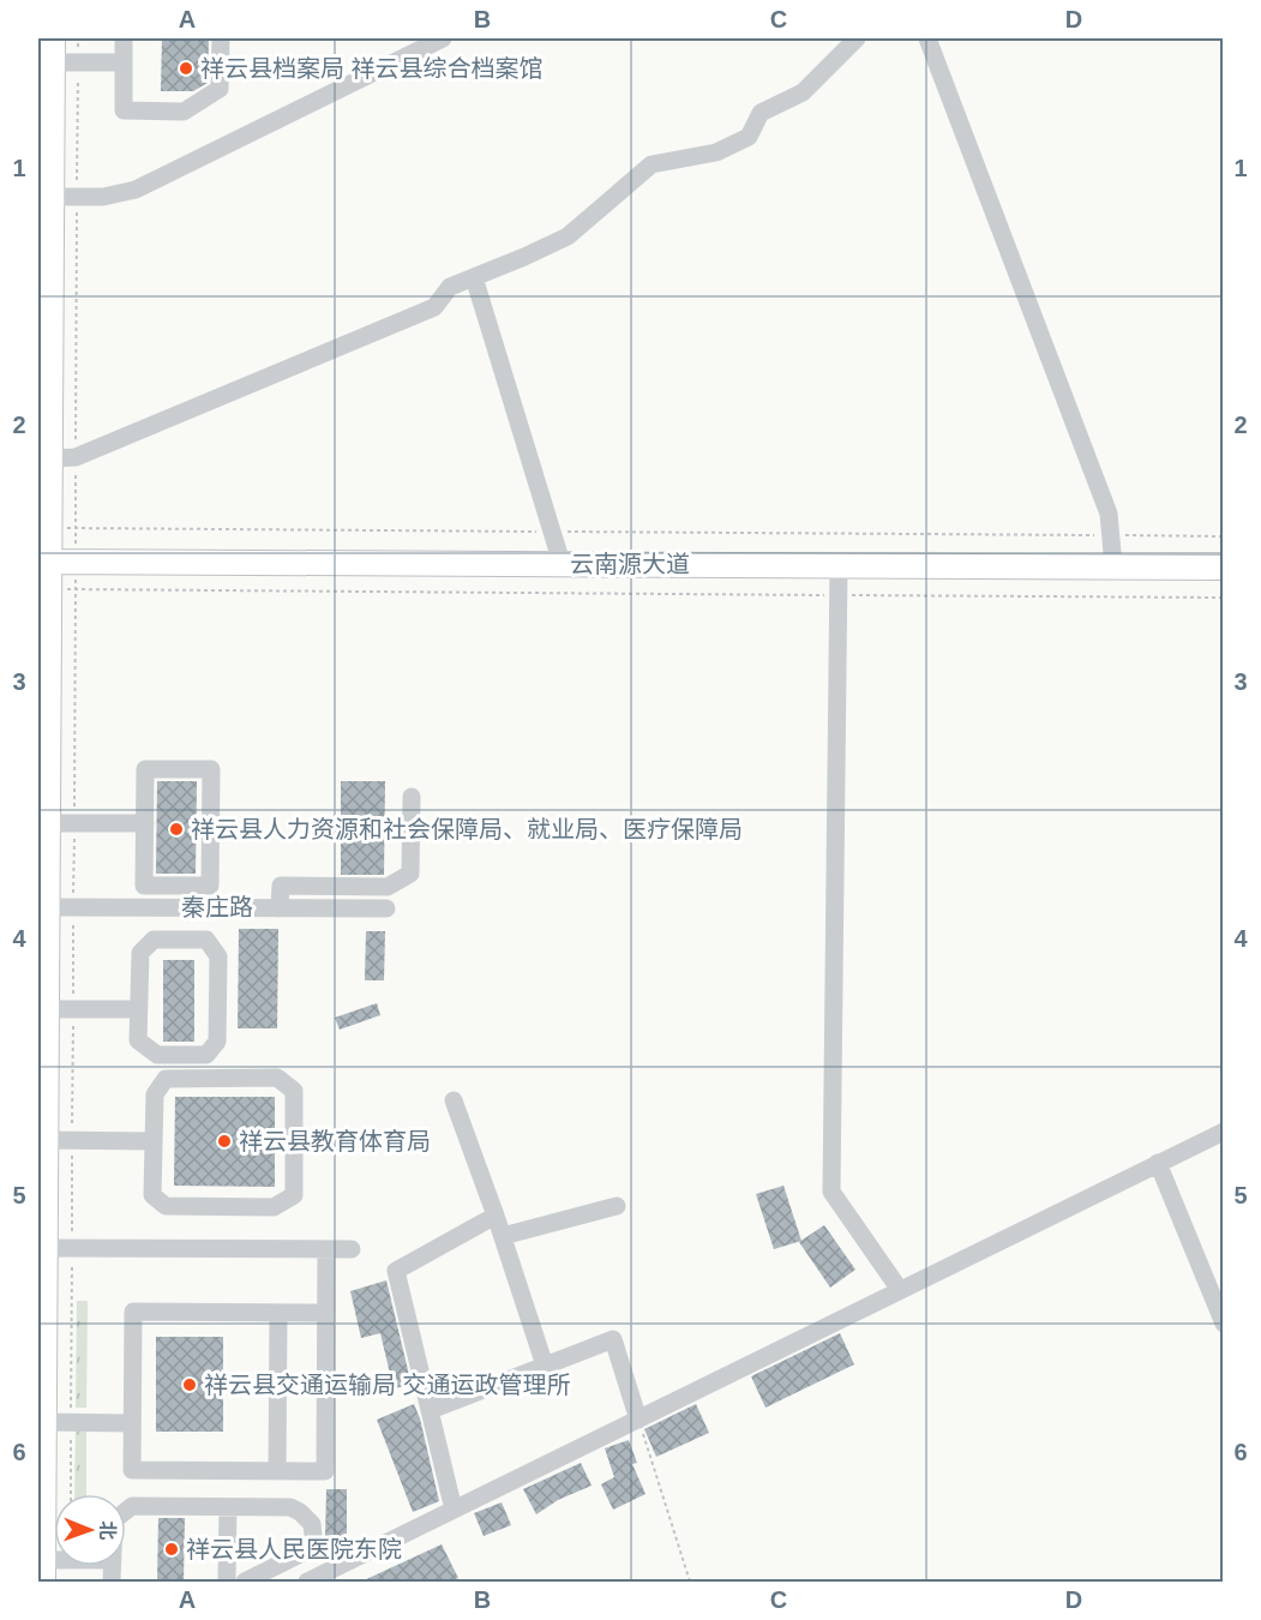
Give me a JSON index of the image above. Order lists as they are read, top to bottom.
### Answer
{
  "streets": {
    "main road": ["云南源大道"],
    "street": ["秦庄路"]
  },
  "places": [
    "祥云县档案局 祥云县综合档案馆",
    "祥云县人力资源和社会保障局、就业局、医疗保障局",
    "祥云县教育体育局",
    "祥云县交通运输局 交通运政管理所",
    "祥云县人民医院东院"
  ],
  "north": "right",
  "grid": {
    "columns": [
      "A",
      "B",
      "C",
      "D"
    ],
    "rows": [
      "1",
      "2",
      "3",
      "4",
      "5",
      "6"
    ]
  }
}
